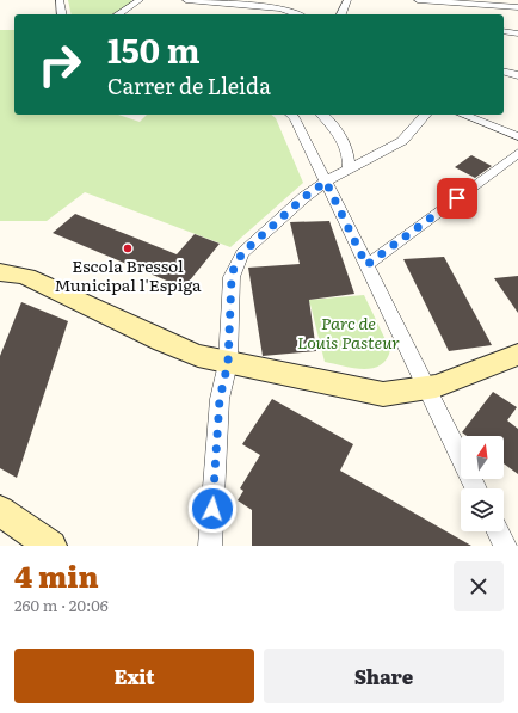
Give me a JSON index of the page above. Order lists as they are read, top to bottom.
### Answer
{
  "parks": ["Parc de Louis Pasteur"],
  "places": ["Escola Bressol Municipal l'Espiga"],
  "north": "top",
  "page": {
    "turn": ["150 m", "Carrer de Lleida"],
    "heading": ["4 min", "260 m · 20:06"],
    "buttons": ["Exit", "Share"]
  }
}
